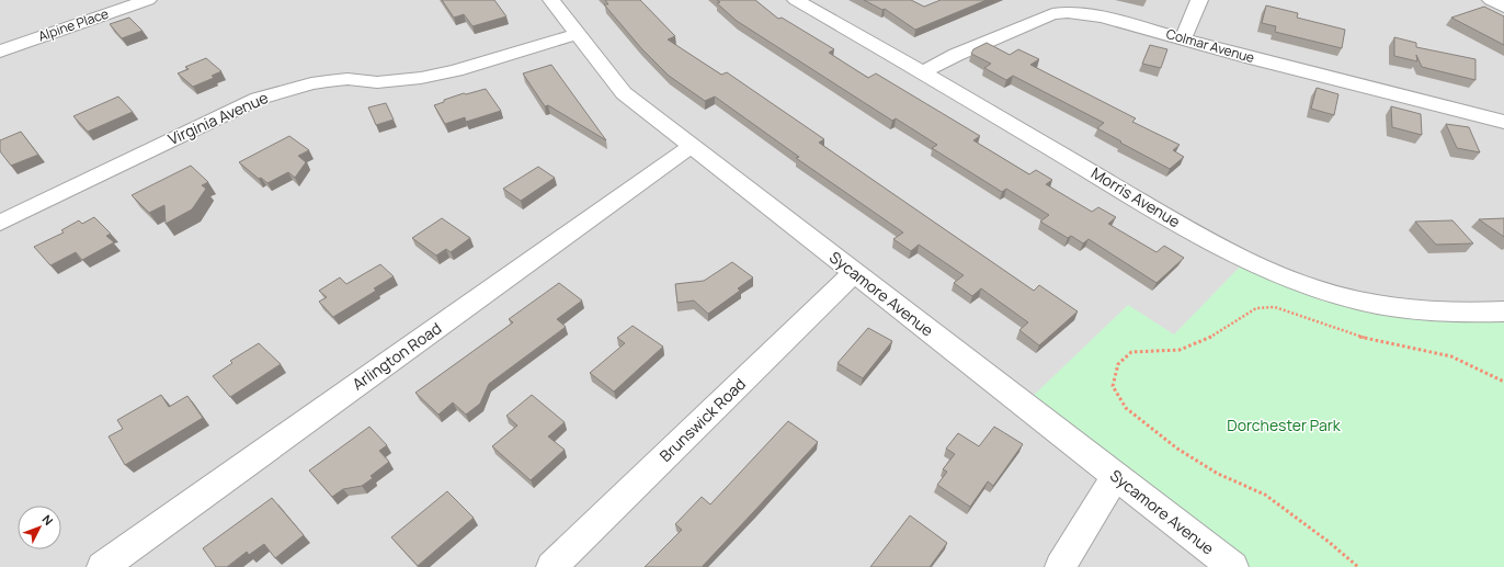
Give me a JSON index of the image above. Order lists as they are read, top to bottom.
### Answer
{
  "streets": {
    "street": [
      "Alpine Place",
      "Colmar Avenue",
      "Virginia Avenue",
      "Morris Avenue",
      "Sycamore Avenue",
      "Arlington Road",
      "Brunswick Road"
    ]
  },
  "crossings": [
    ["Colmar Avenue", "Morris Avenue"],
    ["Virginia Avenue", "Sycamore Avenue"],
    ["Sycamore Avenue", "Arlington Road"],
    ["Sycamore Avenue", "Brunswick Road"]
  ],
  "parks": ["Dorchester Park"],
  "north": "top right"
}
